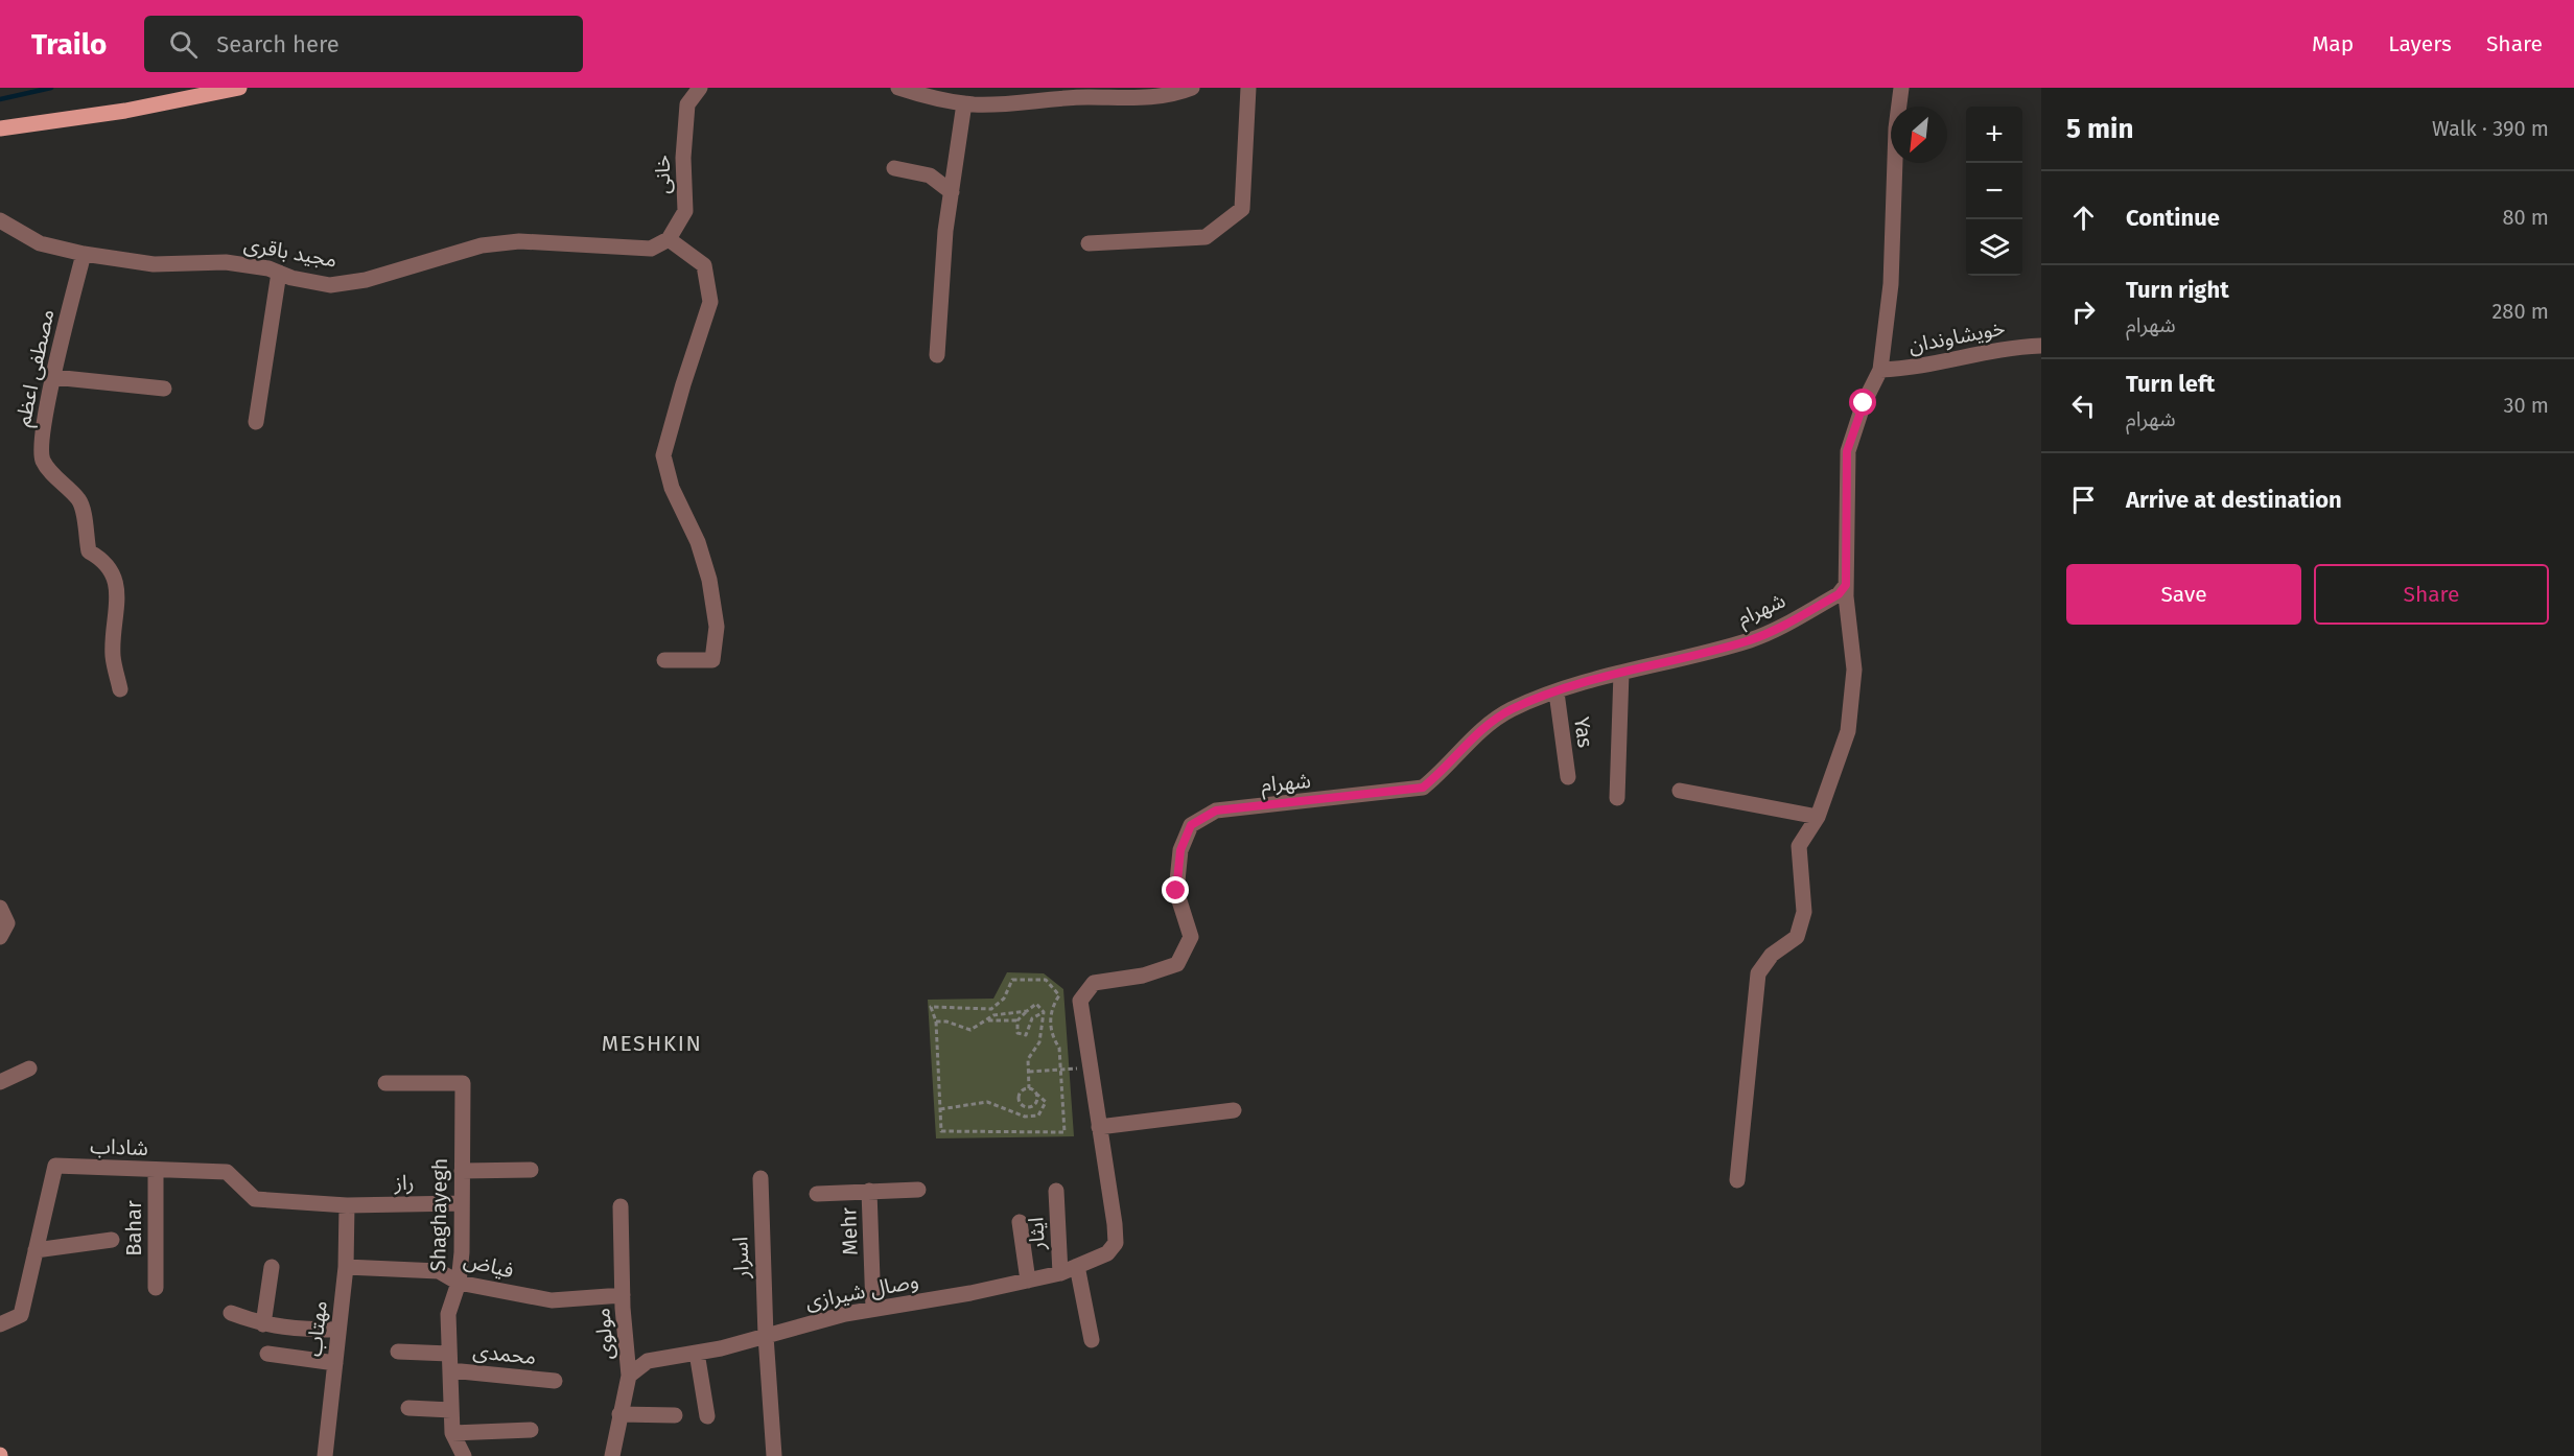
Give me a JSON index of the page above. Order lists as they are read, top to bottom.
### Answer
{
  "streets": {
    "street": [
      "خانی",
      "مجید باقری",
      "خویشاوندان",
      "مصطفی اعظم",
      "شهرام",
      "Yas",
      "شاداب",
      "راز",
      "Shaghayegh",
      "Bahar",
      "Mehr",
      "ایثار",
      "اسرار",
      "فیاض",
      "وصال شیرازی",
      "مهتاب",
      "مولوی",
      "محمدی"
    ]
  },
  "crossings": [
    ["خانی", "مجید باقری"],
    ["مجید باقری", "مصطفی اعظم"],
    ["شهرام", "Yas"],
    ["شهرام", "وصال شیرازی"],
    ["شاداب", "راز"],
    ["شاداب", "Bahar"],
    ["شاداب", "مهتاب"],
    ["راز", "Shaghayegh"],
    ["راز", "مهتاب"],
    ["Shaghayegh", "فیاض"],
    ["Shaghayegh", "محمدی"],
    ["Mehr", "وصال شیرازی"],
    ["ایثار", "وصال شیرازی"],
    ["اسرار", "وصال شیرازی"],
    ["فیاض", "مهتاب"],
    ["فیاض", "مولوی"],
    ["وصال شیرازی", "مولوی"]
  ],
  "districts": ["MESHKIN"],
  "north": "bottom left",
  "page": {
    "header": "Trailo",
    "search": "Search here",
    "nav": ["Map", "Layers", "Share"],
    "heading": ["5 min", "Walk · 390 m"],
    "map_buttons": ["+", "−"],
    "list": [
      ["Continue", "80 m"],
      ["Turn right", "شهرام", "280 m"],
      ["Turn left", "شهرام", "30 m"],
      "Arrive at destination"
    ],
    "buttons": ["Save", "Share"]
  }
}
